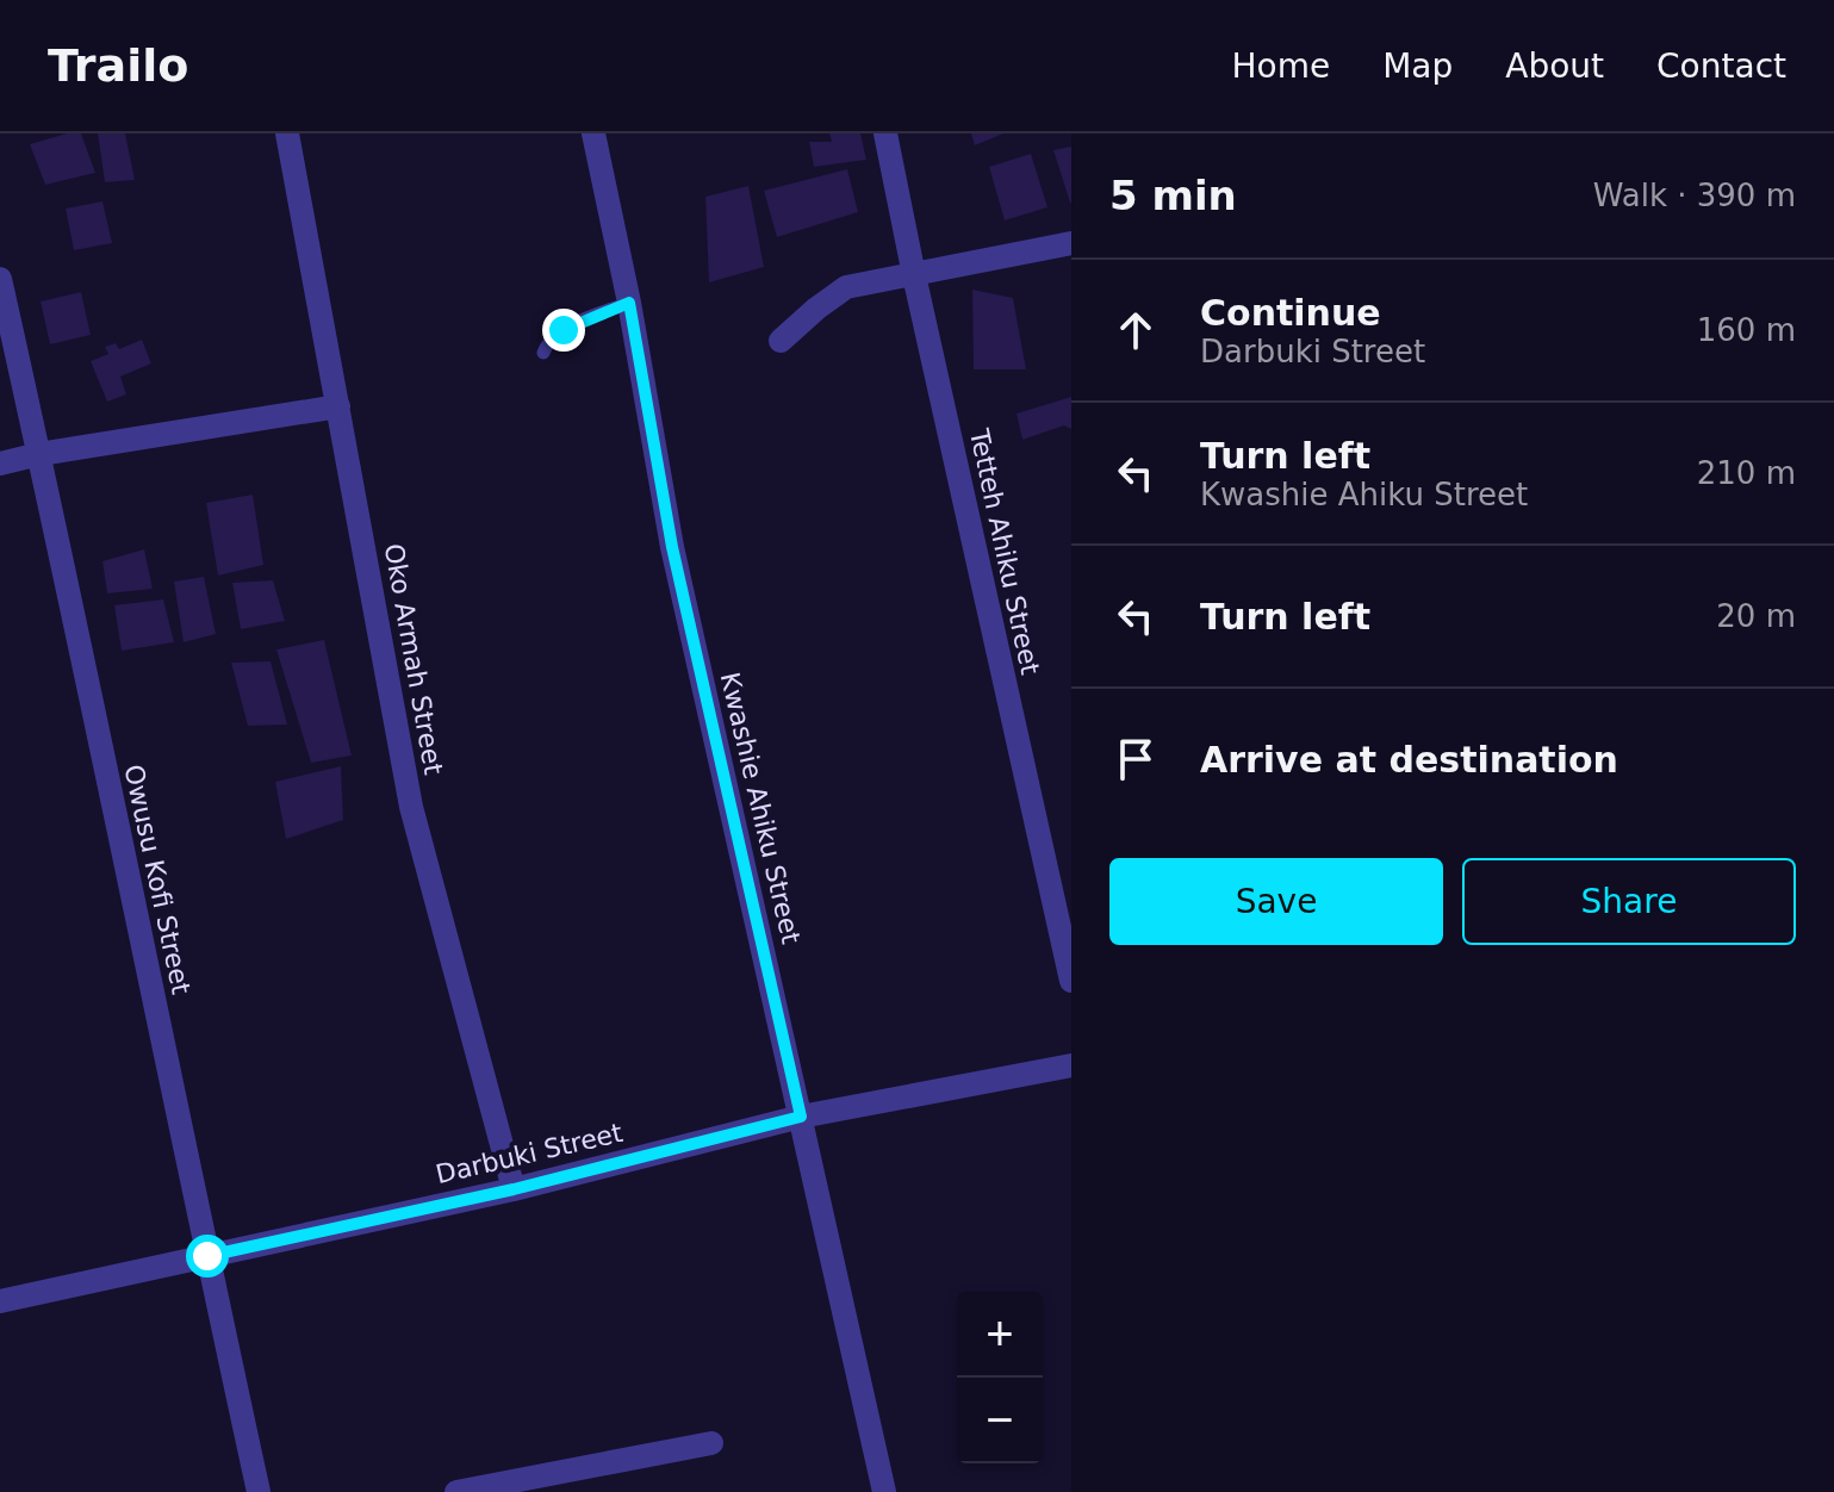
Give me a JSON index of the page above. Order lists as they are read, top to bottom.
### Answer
{
  "streets": {
    "street": [
      "Tetteh Ahiku Street",
      "Oko Armah Street",
      "Kwashie Ahiku Street",
      "Owusu Kofi Street",
      "Darbuki Street"
    ]
  },
  "crossings": [
    ["Oko Armah Street", "Darbuki Street"],
    ["Kwashie Ahiku Street", "Darbuki Street"],
    ["Owusu Kofi Street", "Darbuki Street"]
  ],
  "page": {
    "header": "Trailo",
    "nav": [
      "Home",
      "Map",
      "About",
      "Contact"
    ],
    "heading": ["5 min", "Walk · 390 m"],
    "list": [
      ["Continue", "Darbuki Street", "160 m"],
      ["Turn left", "Kwashie Ahiku Street", "210 m"],
      ["Turn left", "20 m"],
      "Arrive at destination"
    ],
    "buttons": ["Save", "Share"],
    "map_buttons": ["+", "−"]
  }
}
